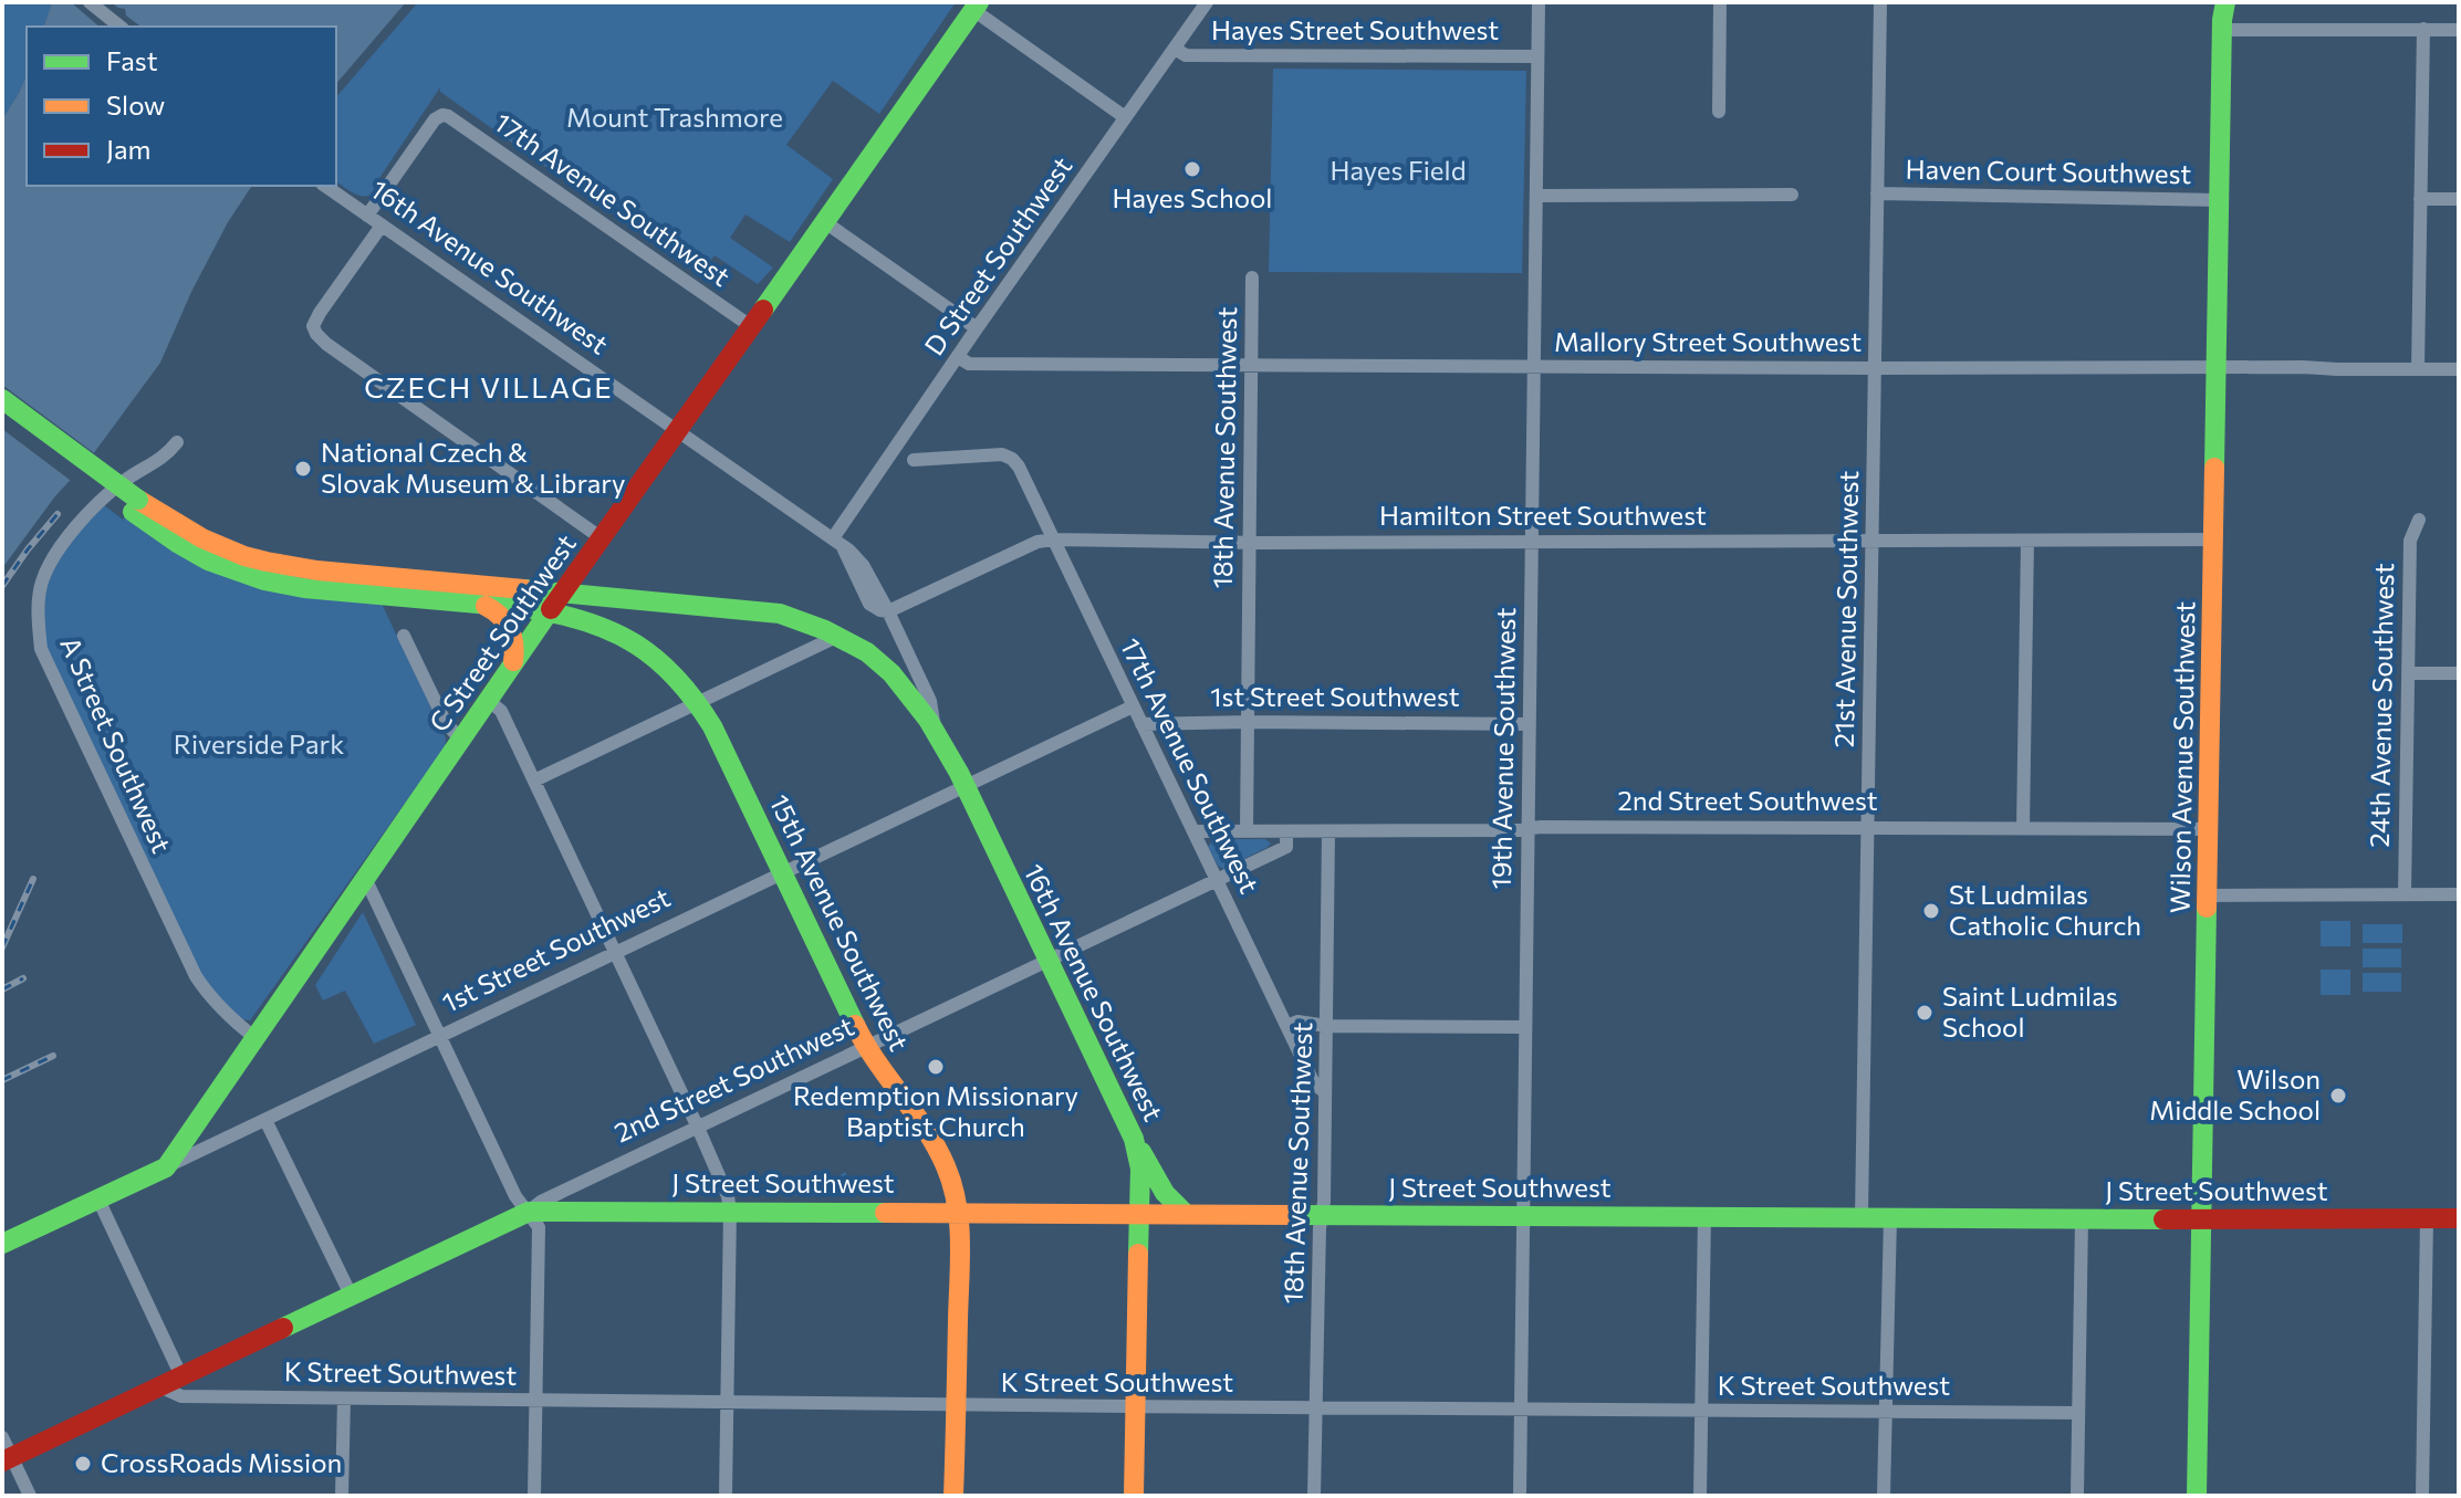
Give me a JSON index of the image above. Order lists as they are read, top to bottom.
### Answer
{
  "streets": {
    "main road": [
      "16th Avenue Southwest",
      "C Street Southwest",
      "1st Street Southwest",
      "Wilson Avenue Southwest",
      "2nd Street Southwest",
      "15th Avenue Southwest",
      "J Street Southwest"
    ],
    "street": [
      "Hayes Street Southwest",
      "Haven Court Southwest",
      "17th Avenue Southwest",
      "D Street Southwest",
      "Mallory Street Southwest",
      "18th Avenue Southwest",
      "Hamilton Street Southwest",
      "21st Avenue Southwest",
      "24th Avenue Southwest",
      "A Street Southwest",
      "19th Avenue Southwest",
      "K Street Southwest"
    ]
  },
  "crossings": [
    ["Hayes Street Southwest", "D Street Southwest"],
    ["Hayes Street Southwest", "19th Avenue Southwest"],
    ["Haven Court Southwest", "21st Avenue Southwest"],
    ["Haven Court Southwest", "Wilson Avenue Southwest"],
    ["17th Avenue Southwest", "16th Avenue Southwest"],
    ["17th Avenue Southwest", "18th Avenue Southwest"],
    ["17th Avenue Southwest", "Hamilton Street Southwest"],
    ["17th Avenue Southwest", "C Street Southwest"],
    ["17th Avenue Southwest", "1st Street Southwest"],
    ["17th Avenue Southwest", "2nd Street Southwest"],
    ["D Street Southwest", "16th Avenue Southwest"],
    ["D Street Southwest", "Mallory Street Southwest"],
    ["16th Avenue Southwest", "Hamilton Street Southwest"],
    ["16th Avenue Southwest", "C Street Southwest"],
    ["16th Avenue Southwest", "1st Street Southwest"],
    ["16th Avenue Southwest", "2nd Street Southwest"],
    ["16th Avenue Southwest", "15th Avenue Southwest"],
    ["16th Avenue Southwest", "J Street Southwest"],
    ["16th Avenue Southwest", "K Street Southwest"],
    ["Mallory Street Southwest", "18th Avenue Southwest"],
    ["Mallory Street Southwest", "21st Avenue Southwest"],
    ["Mallory Street Southwest", "19th Avenue Southwest"],
    ["Mallory Street Southwest", "Wilson Avenue Southwest"],
    ["18th Avenue Southwest", "Hamilton Street Southwest"],
    ["18th Avenue Southwest", "1st Street Southwest"],
    ["18th Avenue Southwest", "2nd Street Southwest"],
    ["18th Avenue Southwest", "J Street Southwest"],
    ["18th Avenue Southwest", "K Street Southwest"],
    ["Hamilton Street Southwest", "21st Avenue Southwest"],
    ["Hamilton Street Southwest", "19th Avenue Southwest"],
    ["Hamilton Street Southwest", "Wilson Avenue Southwest"],
    ["21st Avenue Southwest", "2nd Street Southwest"],
    ["21st Avenue Southwest", "J Street Southwest"],
    ["C Street Southwest", "1st Street Southwest"],
    ["C Street Southwest", "A Street Southwest"],
    ["C Street Southwest", "15th Avenue Southwest"],
    ["1st Street Southwest", "19th Avenue Southwest"],
    ["1st Street Southwest", "15th Avenue Southwest"],
    ["19th Avenue Southwest", "2nd Street Southwest"],
    ["19th Avenue Southwest", "J Street Southwest"],
    ["19th Avenue Southwest", "K Street Southwest"],
    ["Wilson Avenue Southwest", "2nd Street Southwest"],
    ["Wilson Avenue Southwest", "J Street Southwest"],
    ["2nd Street Southwest", "15th Avenue Southwest"],
    ["2nd Street Southwest", "J Street Southwest"],
    ["2nd Street Southwest", "K Street Southwest"],
    ["15th Avenue Southwest", "J Street Southwest"],
    ["15th Avenue Southwest", "K Street Southwest"]
  ],
  "districts": ["CZECH VILLAGE"],
  "parks": ["Mount Trashmore", "Hayes Field", "Riverside Park"],
  "places": [
    "Hayes School",
    "National Czech & Slovak Museum & Library",
    "St Ludmilas Catholic Church",
    "Saint Ludmilas School",
    "Redemption Missionary Baptist Church",
    "Wilson Middle School",
    "CrossRoads Mission"
  ],
  "legend": ["Fast", "Slow", "Jam"]
}
